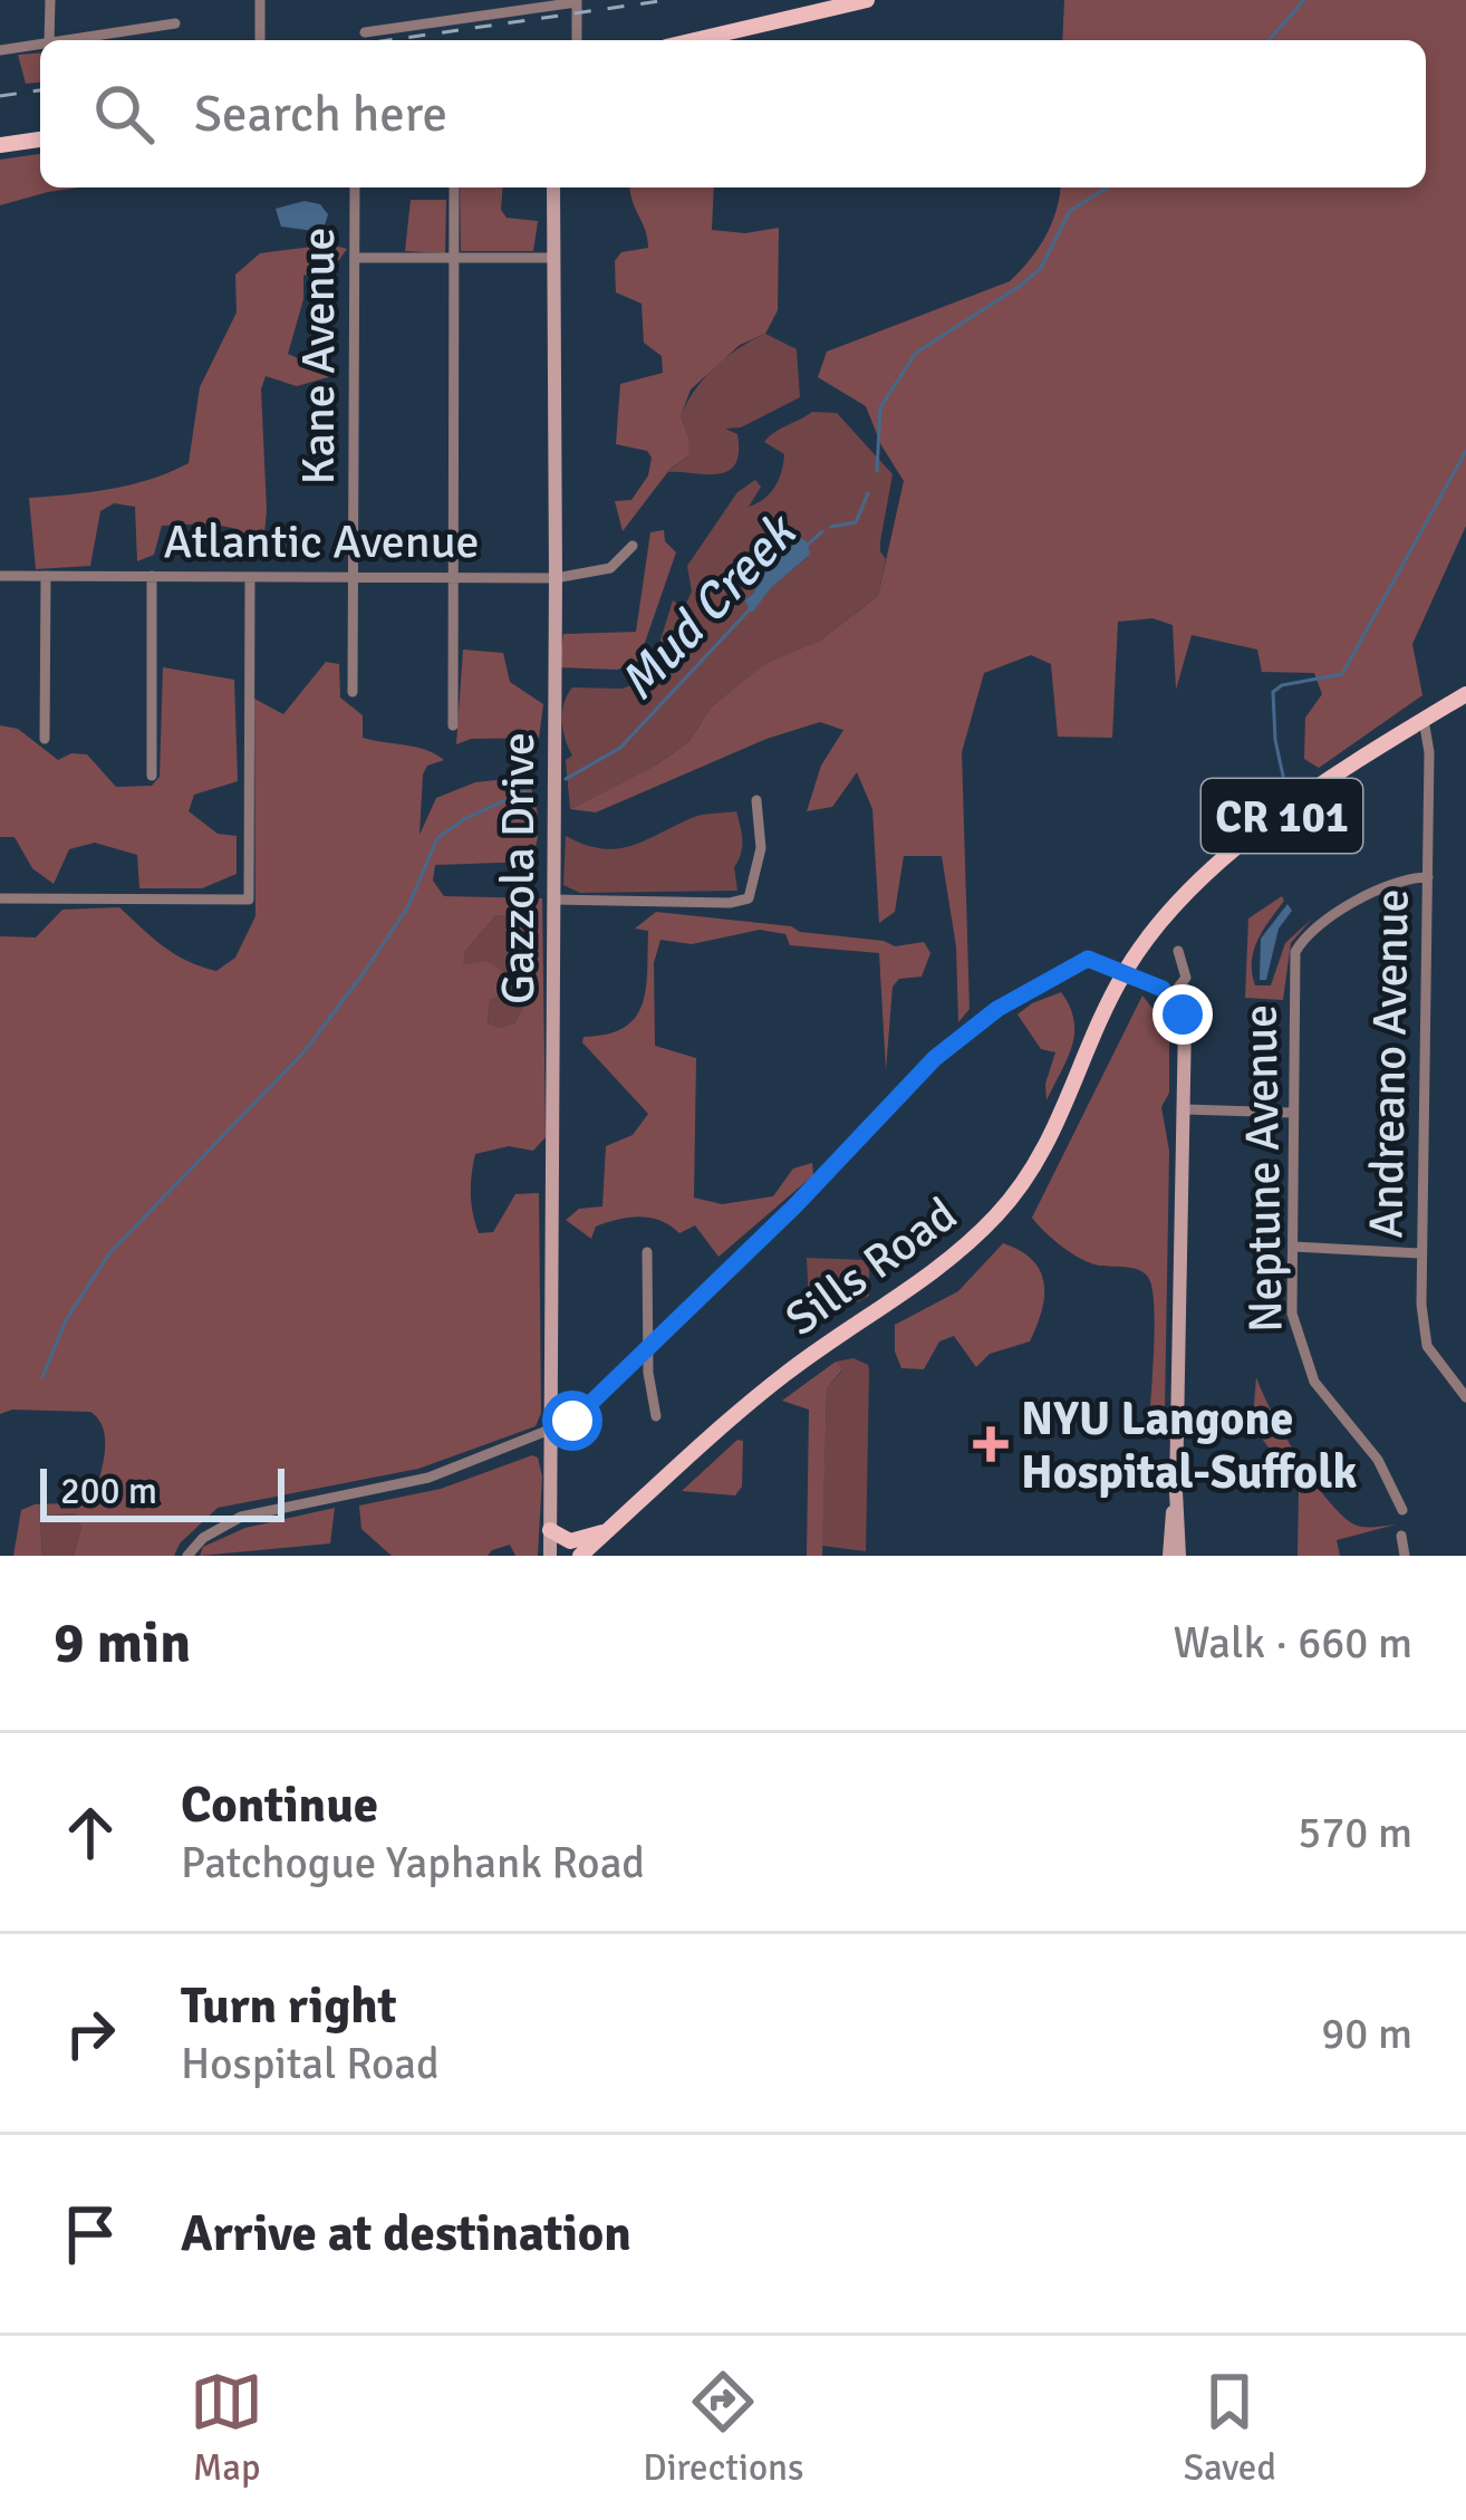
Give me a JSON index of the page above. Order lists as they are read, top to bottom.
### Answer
{
  "streets": {
    "main road": ["CR 101", "Sills Road"],
    "street": [
      "Kane Avenue",
      "Atlantic Avenue",
      "Gazzola Drive",
      "Andreano Avenue",
      "Neptune Avenue"
    ]
  },
  "crossings": [
    ["Kane Avenue", "Atlantic Avenue"],
    ["Atlantic Avenue", "Gazzola Drive"],
    ["CR 101", "Andreano Avenue"],
    ["CR 101", "Sills Road"],
    ["Andreano Avenue", "Neptune Avenue"]
  ],
  "water": ["Mud Creek"],
  "places": {
    "health": ["NYU Langone Hospital-Suffolk"]
  },
  "scale_bar": "200 m",
  "page": {
    "search": "Search here",
    "scale": "200 m",
    "heading": ["9 min", "Walk · 660 m"],
    "list": [
      ["Continue", "Patchogue Yaphank Road", "570 m"],
      ["Turn right", "Hospital Road", "90 m"],
      "Arrive at destination"
    ],
    "nav": ["Map", "Directions", "Saved"]
  }
}
